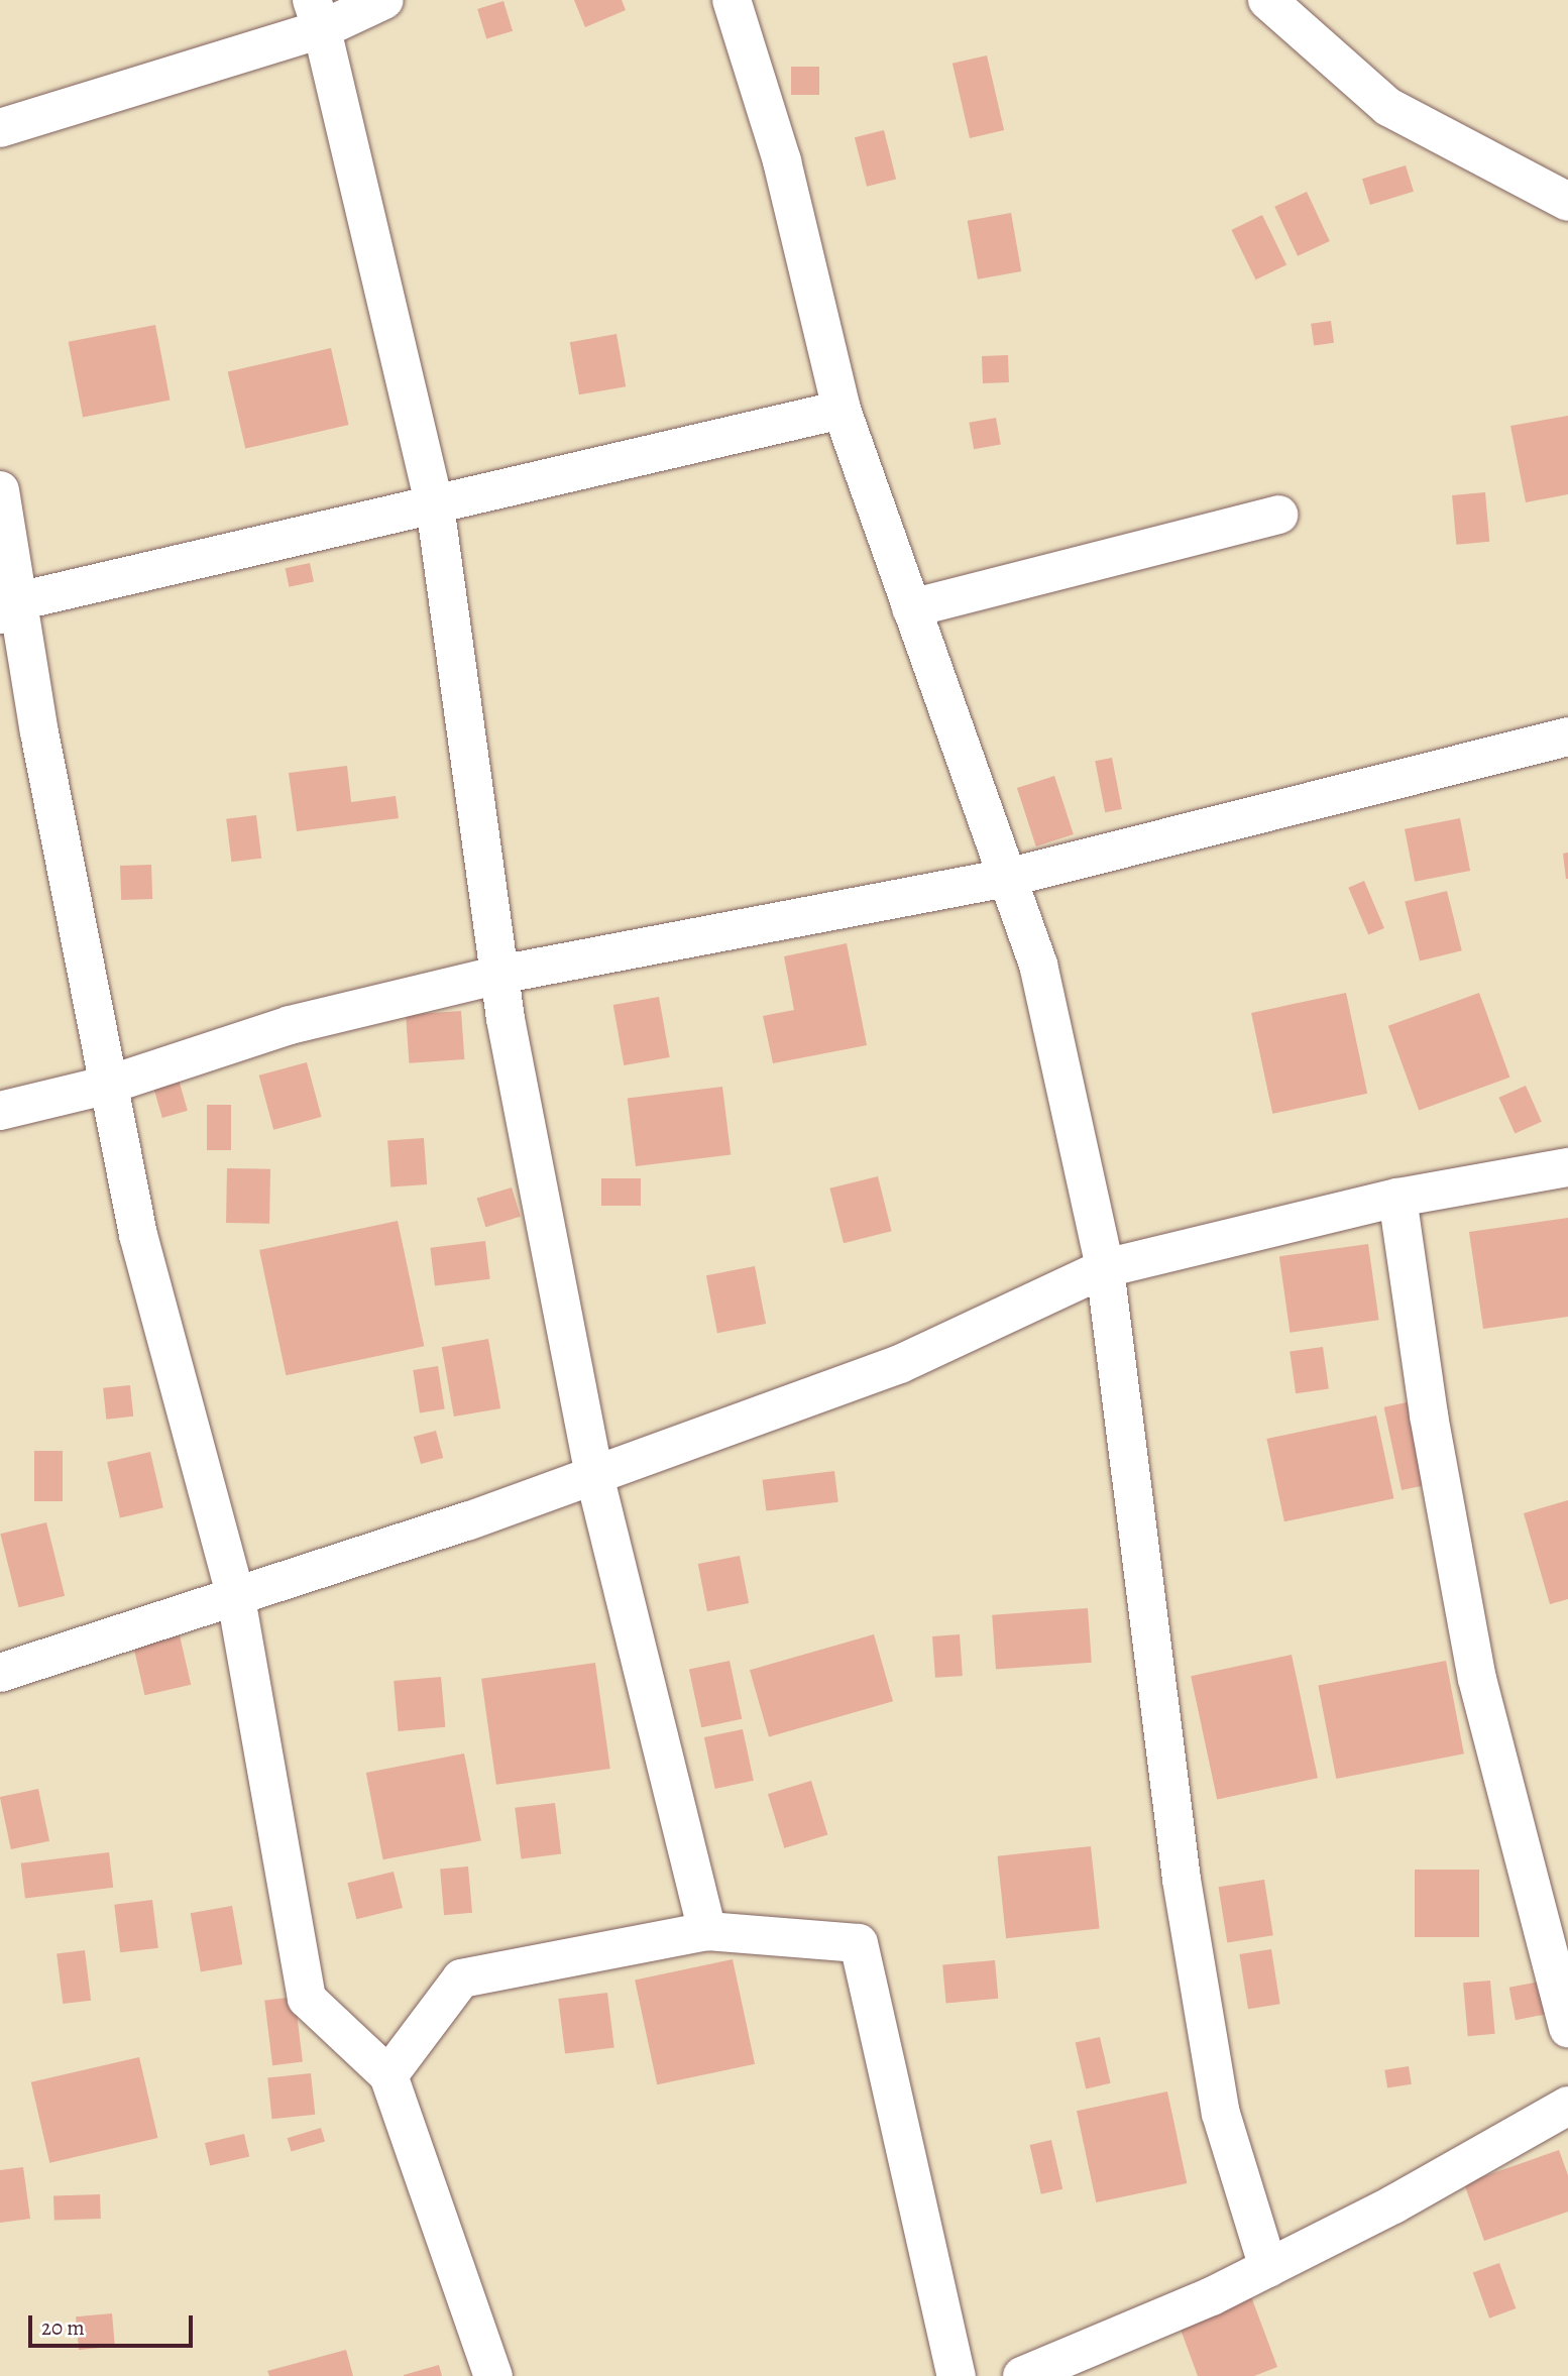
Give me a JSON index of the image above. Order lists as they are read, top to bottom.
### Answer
{
  "scale_bar": "20 m"
}
